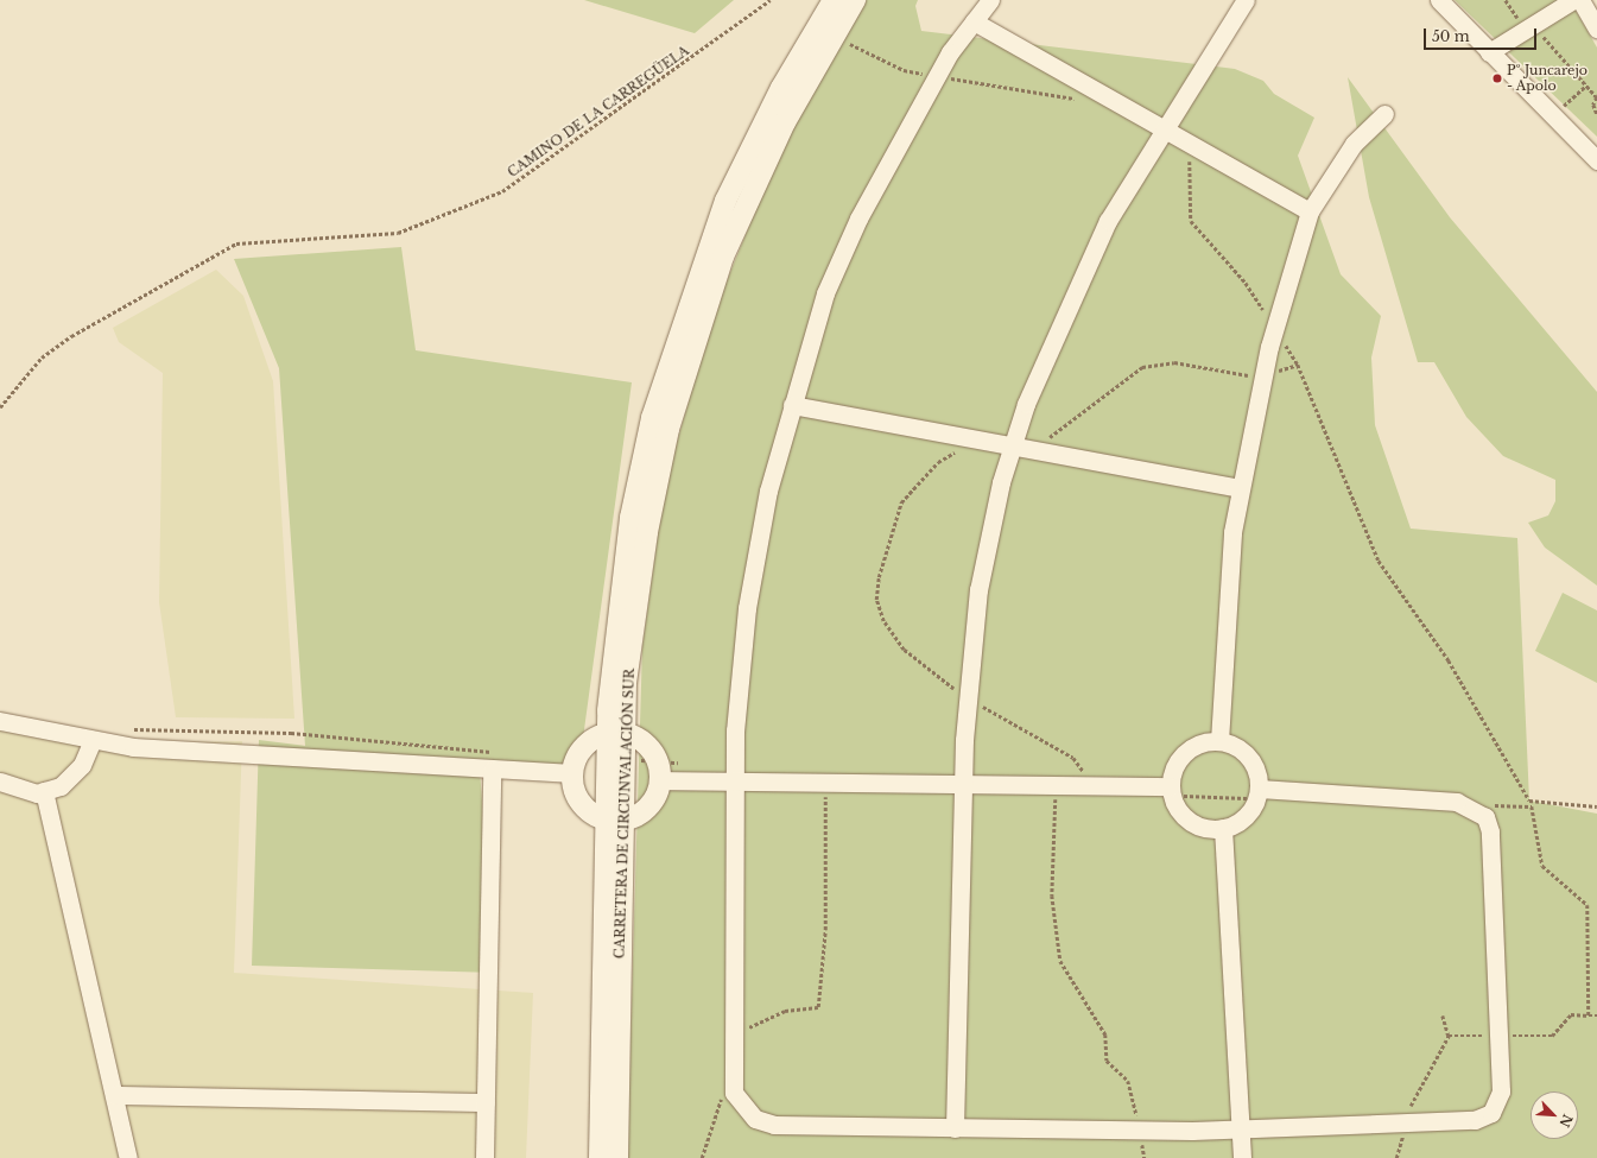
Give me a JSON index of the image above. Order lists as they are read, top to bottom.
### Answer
{
  "streets": {
    "street": ["CARRETERA DE CIRCUNVALACIÓN SUR"],
    "path": ["CAMINO DE LA CARREGÜELA"]
  },
  "places": ["Pº Juncarejo - Apolo"],
  "scale_bar": "50 m",
  "north": "bottom right"
}
